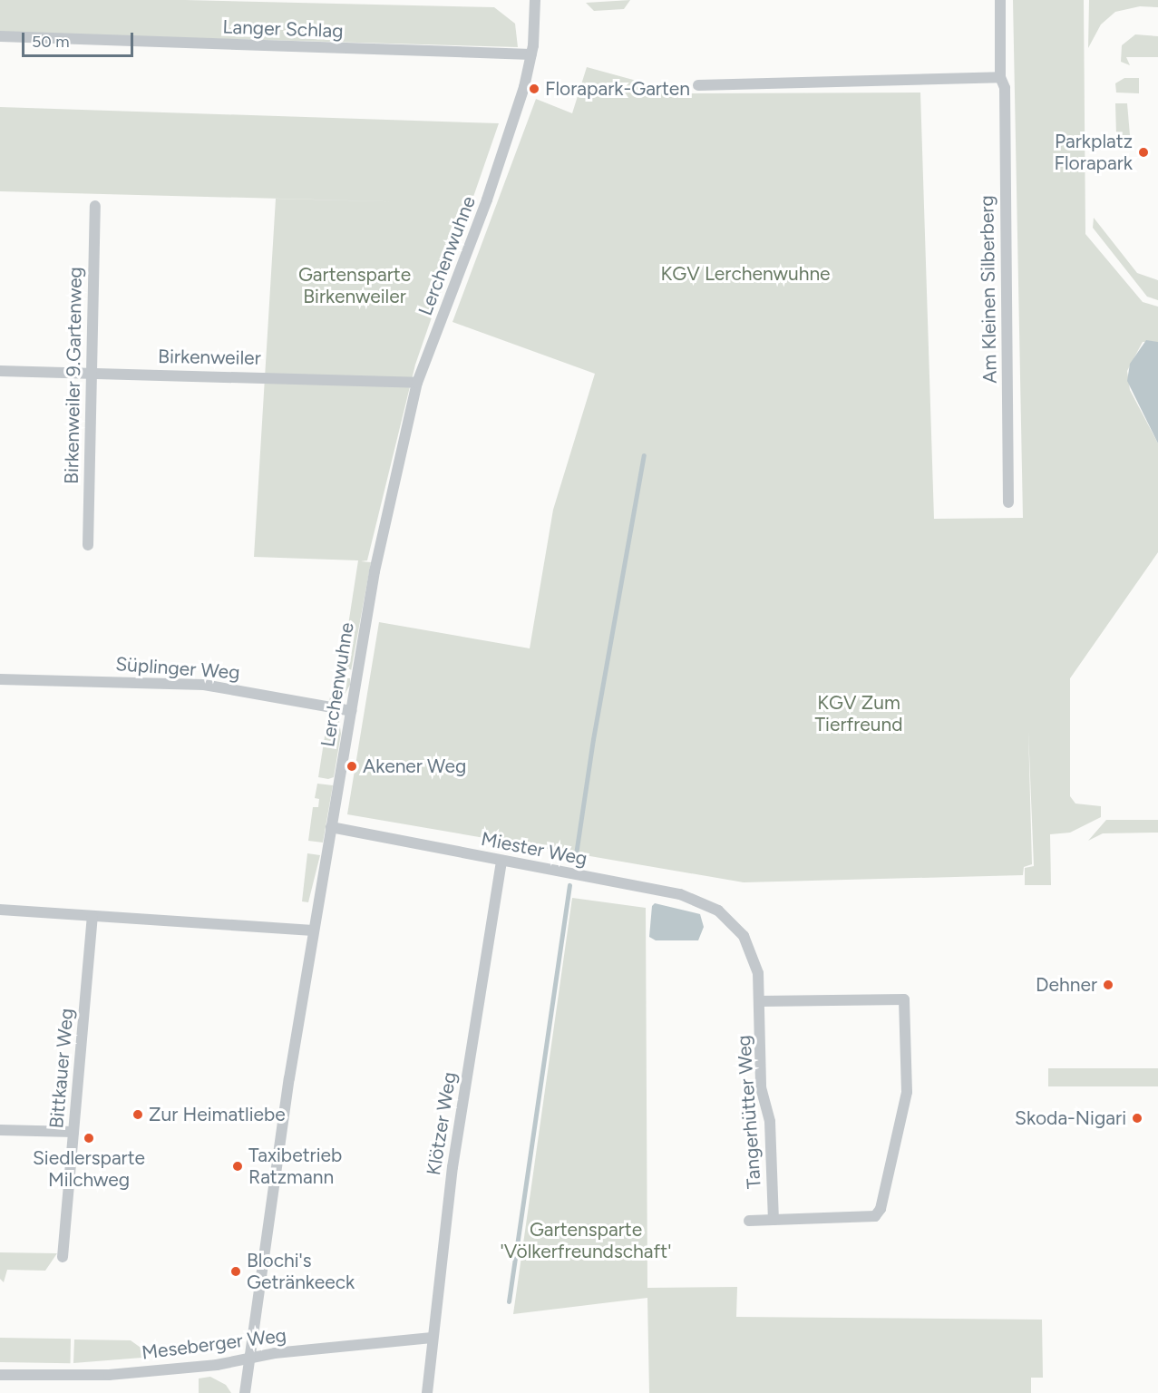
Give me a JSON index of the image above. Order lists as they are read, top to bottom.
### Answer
{
  "streets": {
    "street": [
      "Langer Schlag",
      "Lerchenwuhne",
      "Am Kleinen Silberberg",
      "Birkenweiler",
      "Birkenweiler 9.Gartenweg",
      "Süplinger Weg",
      "Miester Weg",
      "Bittkauer Weg",
      "Tangerhütter Weg",
      "Klötzer Weg",
      "Meseberger Weg"
    ]
  },
  "crossings": [
    ["Langer Schlag", "Lerchenwuhne"],
    ["Lerchenwuhne", "Birkenweiler"],
    ["Lerchenwuhne", "Süplinger Weg"],
    ["Lerchenwuhne", "Miester Weg"],
    ["Lerchenwuhne", "Meseberger Weg"],
    ["Birkenweiler", "Birkenweiler 9.Gartenweg"],
    ["Miester Weg", "Tangerhütter Weg"],
    ["Miester Weg", "Klötzer Weg"],
    ["Klötzer Weg", "Meseberger Weg"]
  ],
  "parks": [
    "KGV Lerchenwuhne",
    "Gartensparte Birkenweiler",
    "KGV Zum Tierfreund",
    "Gartensparte 'Völkerfreundschaft'"
  ],
  "places": [
    "Florapark-Garten",
    "Parkplatz Florapark",
    "Akener Weg",
    "Dehner",
    "Zur Heimatliebe",
    "Skoda-Nigari",
    "Siedlersparte Milchweg",
    "Taxibetrieb Ratzmann",
    "Blochi's Getränkeeck"
  ],
  "scale_bar": "50 m"
}
